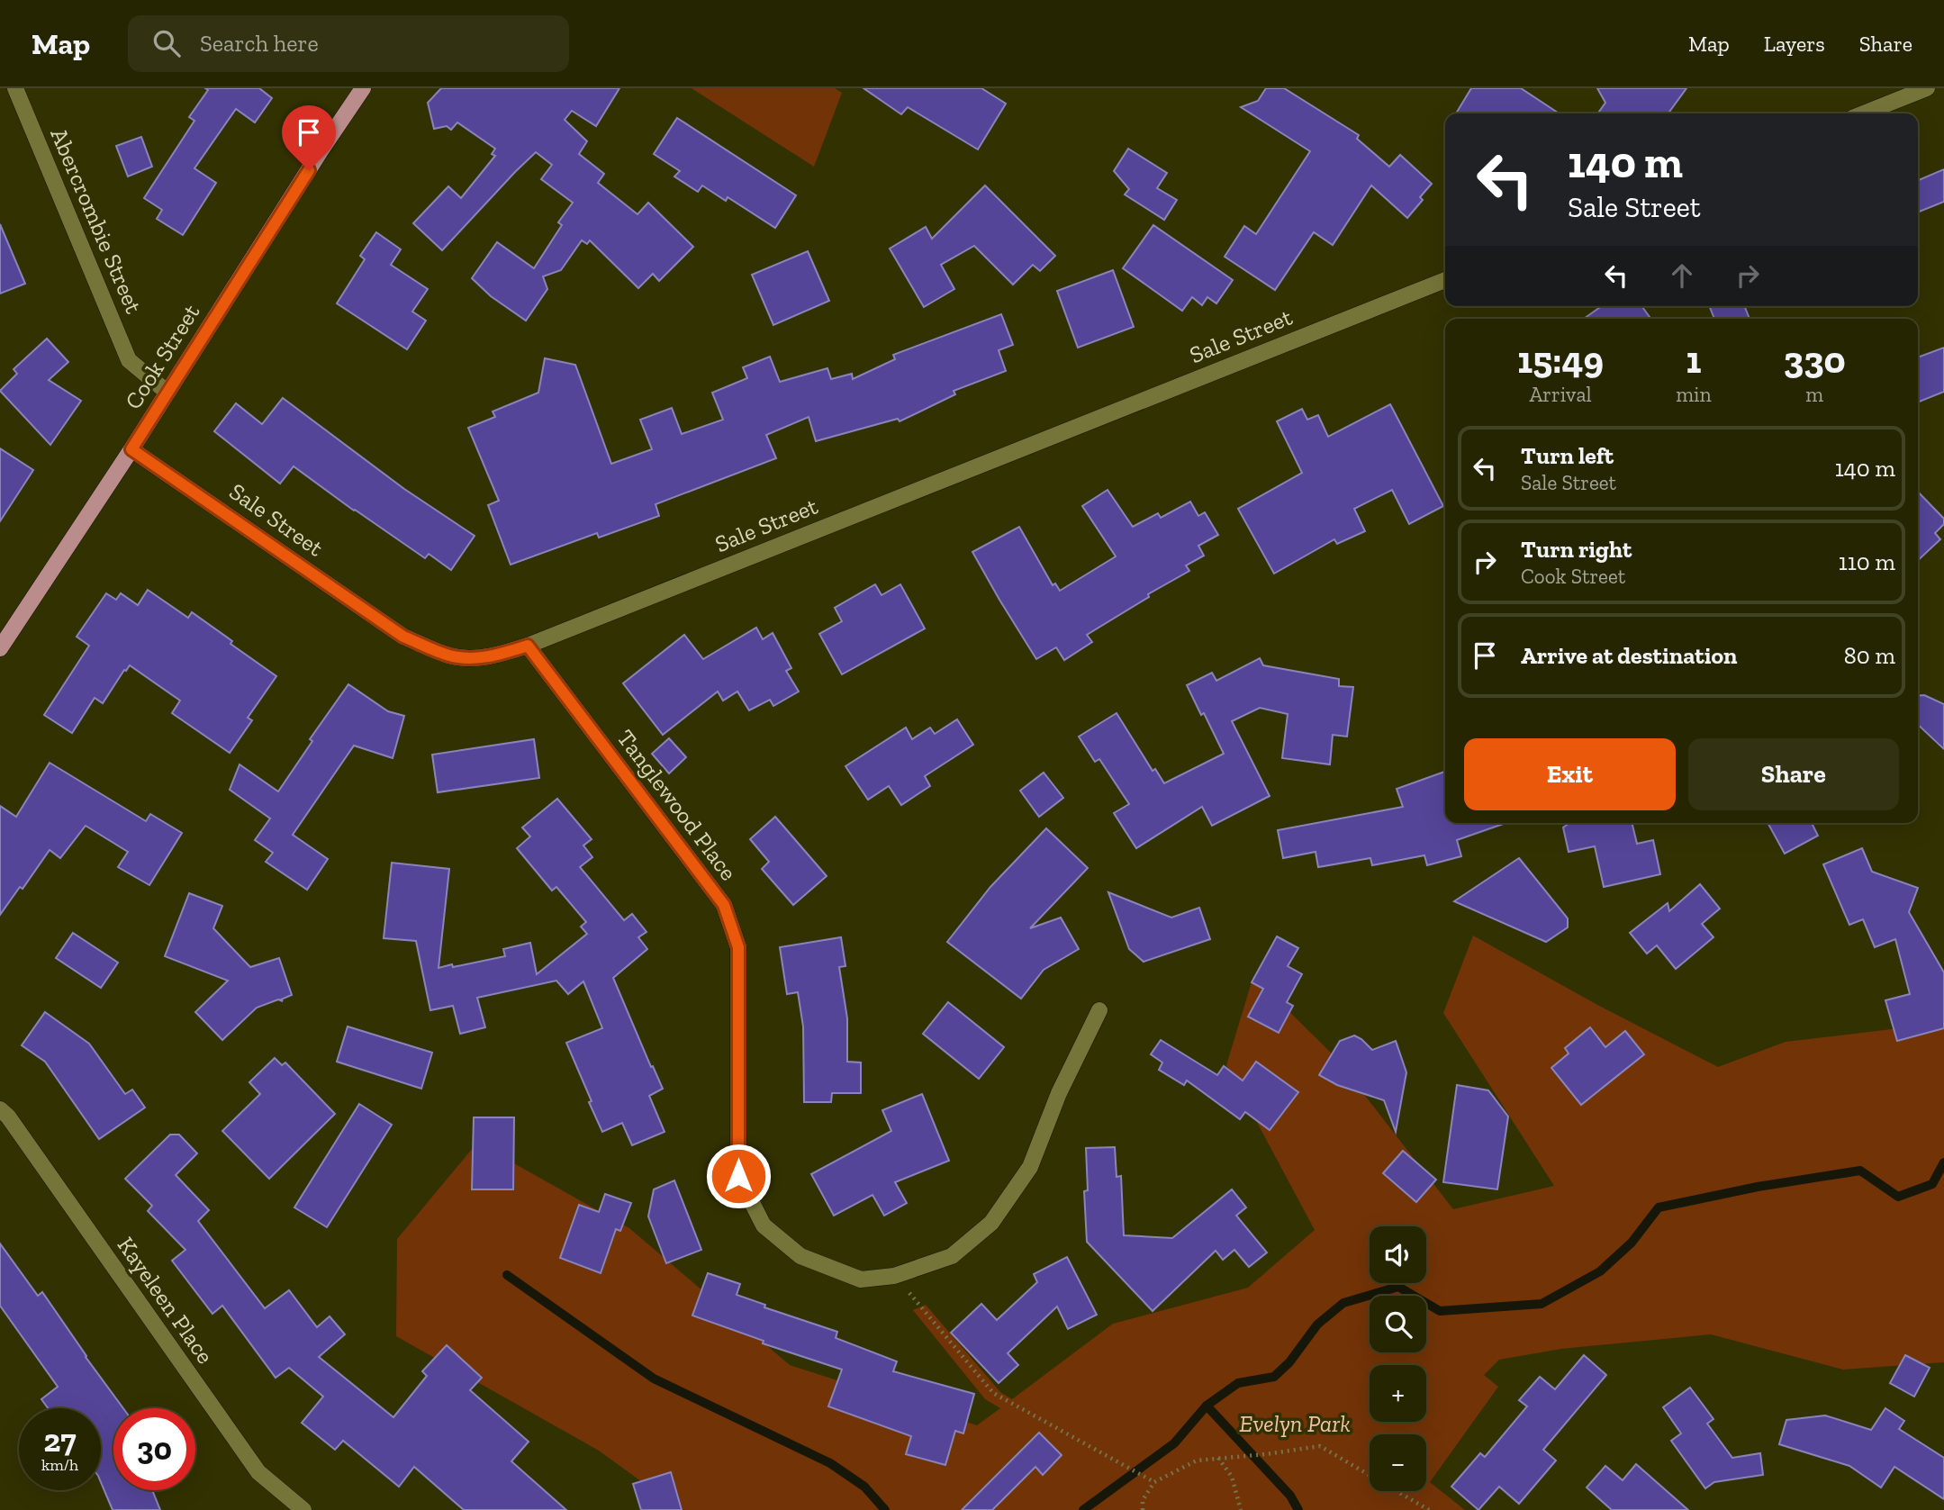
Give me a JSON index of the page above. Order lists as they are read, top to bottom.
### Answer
{
  "streets": {
    "main road": ["Cook Street"],
    "street": [
      "Abercrombie Street",
      "Sale Street",
      "Tanglewood Place",
      "Kayeleen Place"
    ]
  },
  "crossings": [
    ["Abercrombie Street", "Cook Street"],
    ["Sale Street", "Cook Street"],
    ["Sale Street", "Tanglewood Place"]
  ],
  "parks": ["Evelyn Park"],
  "page": {
    "header": "Map",
    "search": "Search here",
    "nav": ["Map", "Layers", "Share"],
    "turn": ["140 m", "Sale Street"],
    "eta": [
      "15:49",
      "Arrival",
      "1",
      "min",
      "330",
      "m"
    ],
    "list": [
      {
        "name": "Turn left",
        "note": "Sale Street",
        "value": "140 m"
      },
      {
        "name": "Turn right",
        "note": "Cook Street",
        "value": "110 m"
      },
      {
        "name": "Arrive at destination",
        "value": "80 m"
      }
    ],
    "buttons": ["Exit", "Share"],
    "map_buttons": ["+", "−"],
    "speed": "27 km/h",
    "limit": "30"
  }
}
